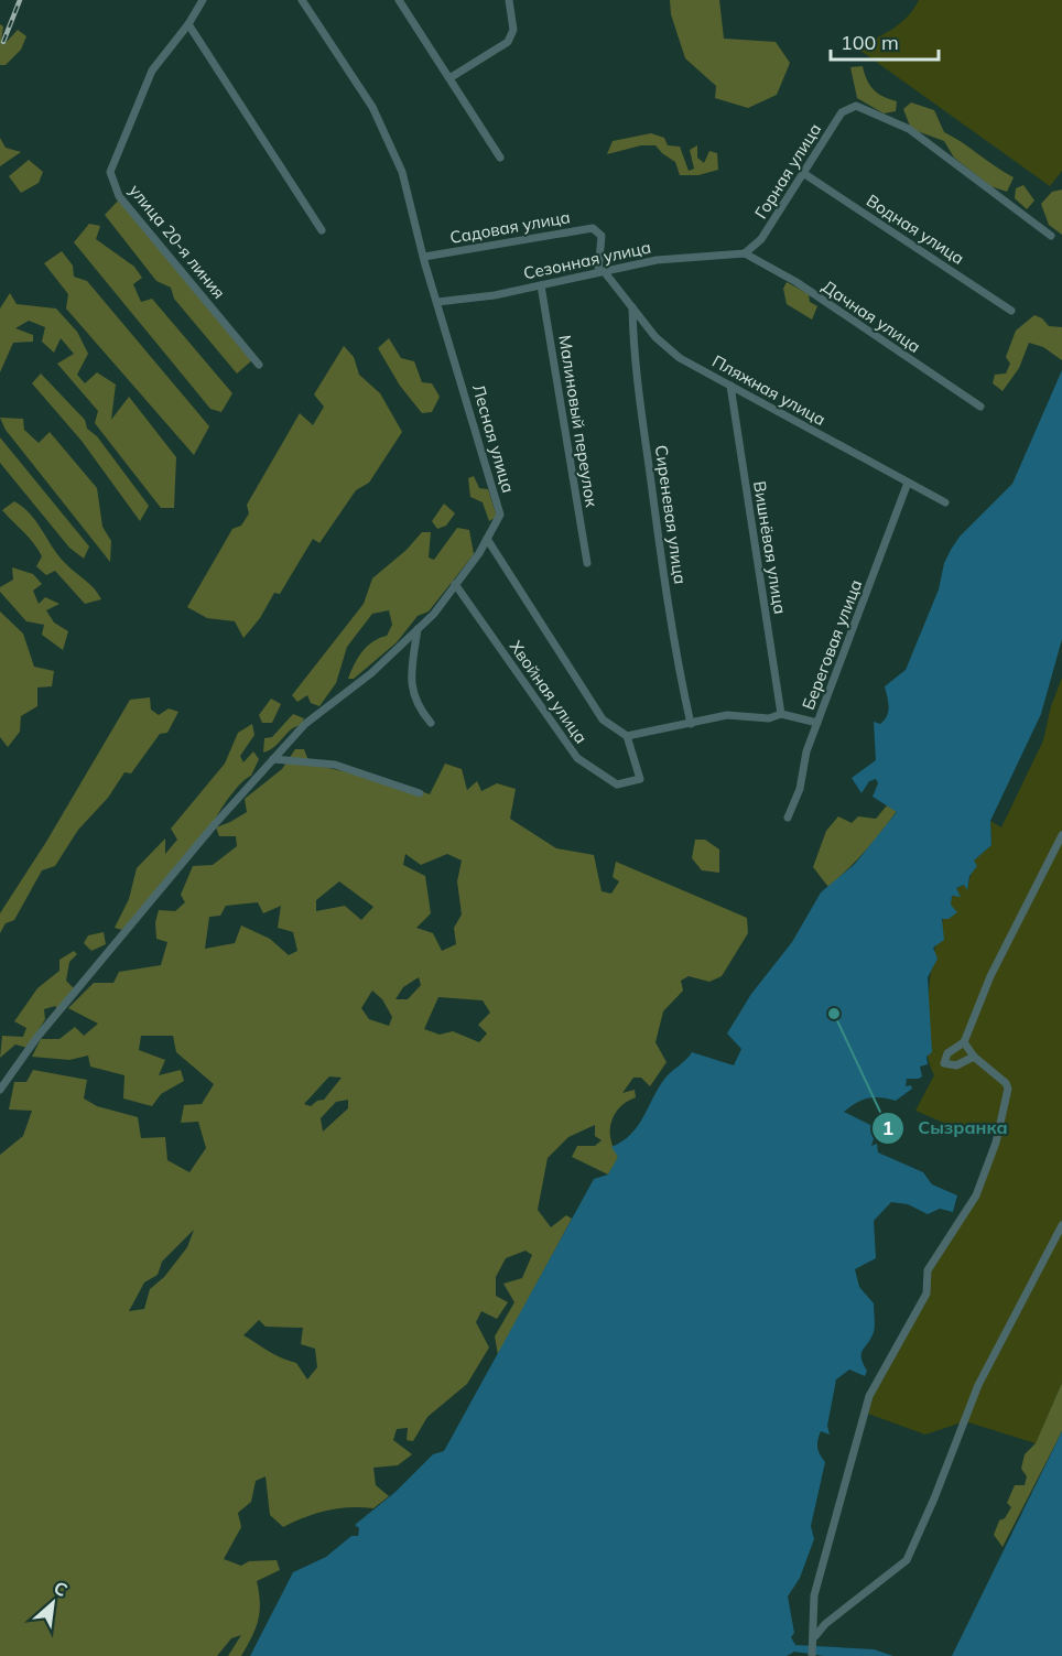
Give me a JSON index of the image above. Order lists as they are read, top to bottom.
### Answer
{
  "streets": {
    "street": [
      "Горная улица",
      "Садовая улица",
      "Водная улица",
      "улица 20-я линия",
      "Сезонная улица",
      "Дачная улица",
      "Пляжная улица",
      "Малиновый переулок",
      "Лесная улица",
      "Сиреневая улица",
      "Вишнёвая улица",
      "Береговая улица",
      "Хвойная улица"
    ]
  },
  "crossings": [
    ["Горная улица", "Водная улица"],
    ["Горная улица", "Сезонная улица"],
    ["Горная улица", "Дачная улица"],
    ["Садовая улица", "Сезонная улица"],
    ["Садовая улица", "Пляжная улица"],
    ["Садовая улица", "Лесная улица"],
    ["Сезонная улица", "Дачная улица"],
    ["Сезонная улица", "Пляжная улица"],
    ["Сезонная улица", "Малиновый переулок"],
    ["Сезонная улица", "Лесная улица"],
    ["Пляжная улица", "Сиреневая улица"],
    ["Пляжная улица", "Вишнёвая улица"],
    ["Пляжная улица", "Береговая улица"],
    ["Лесная улица", "Хвойная улица"]
  ],
  "places": ["Сызранка"],
  "scale_bar": "100 m",
  "north": "top right"
}
